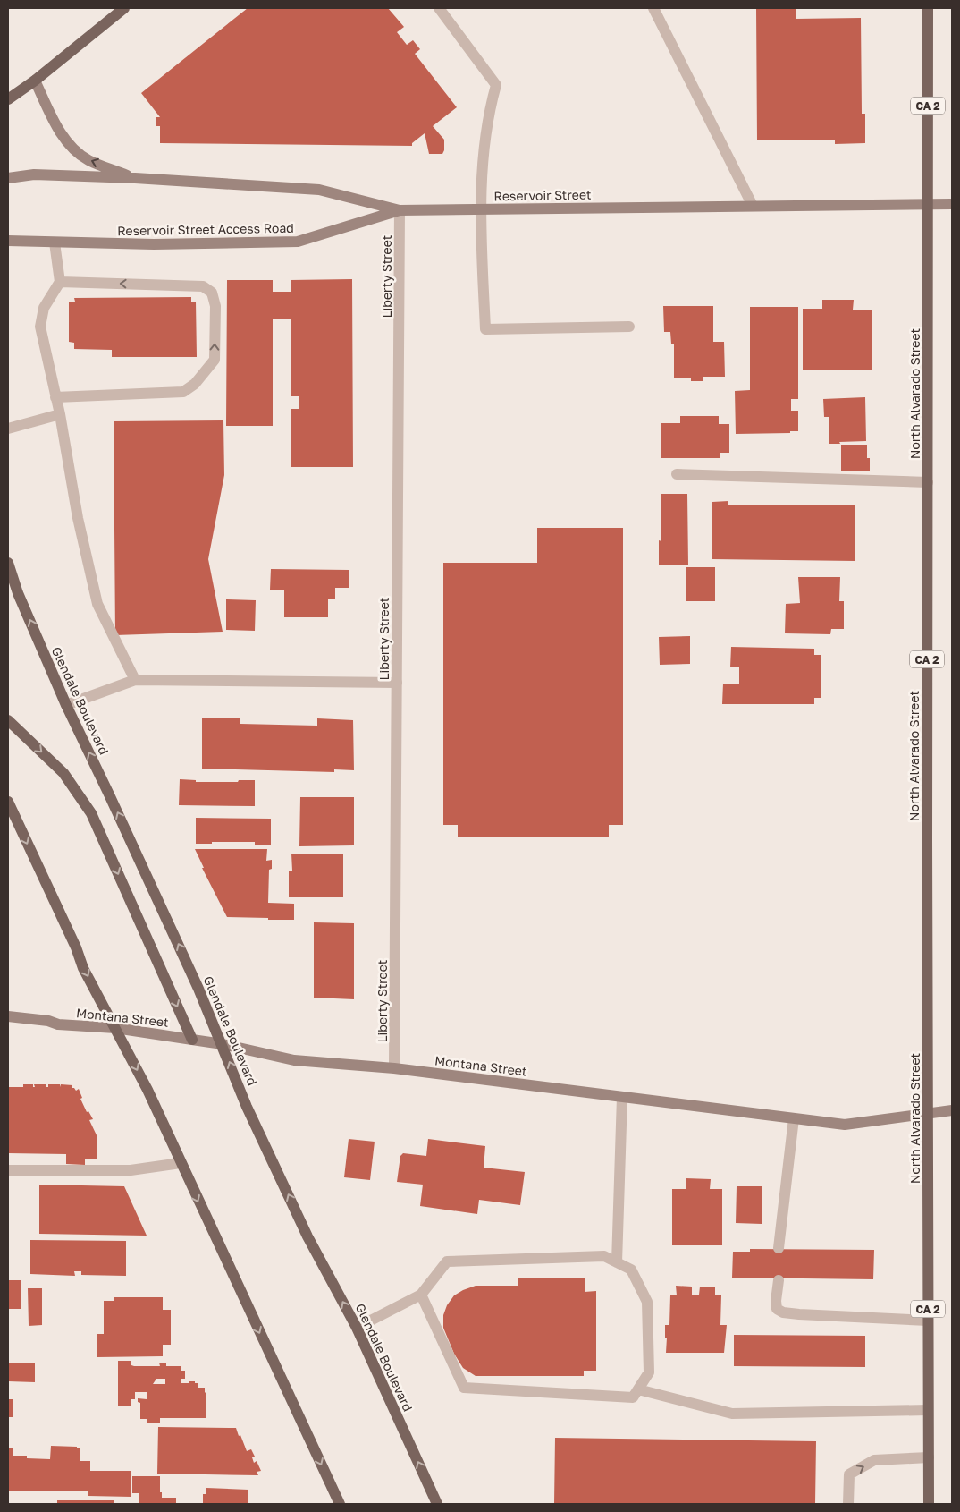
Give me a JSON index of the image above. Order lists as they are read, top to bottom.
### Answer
{
  "streets": {
    "main road": ["CA 2", "North Alvarado Street", "Glendale Boulevard"],
    "street": [
      "Reservoir Street",
      "Reservoir Street Access Road",
      "Liberty Street",
      "Montana Street"
    ]
  },
  "crossings": [
    ["Reservoir Street", "Reservoir Street Access Road"],
    ["Reservoir Street", "Liberty Street"],
    ["Reservoir Street", "North Alvarado Street"],
    ["Reservoir Street Access Road", "Liberty Street"],
    ["Liberty Street", "Montana Street"],
    ["North Alvarado Street", "Montana Street"],
    ["Glendale Boulevard", "Montana Street"]
  ]
}
